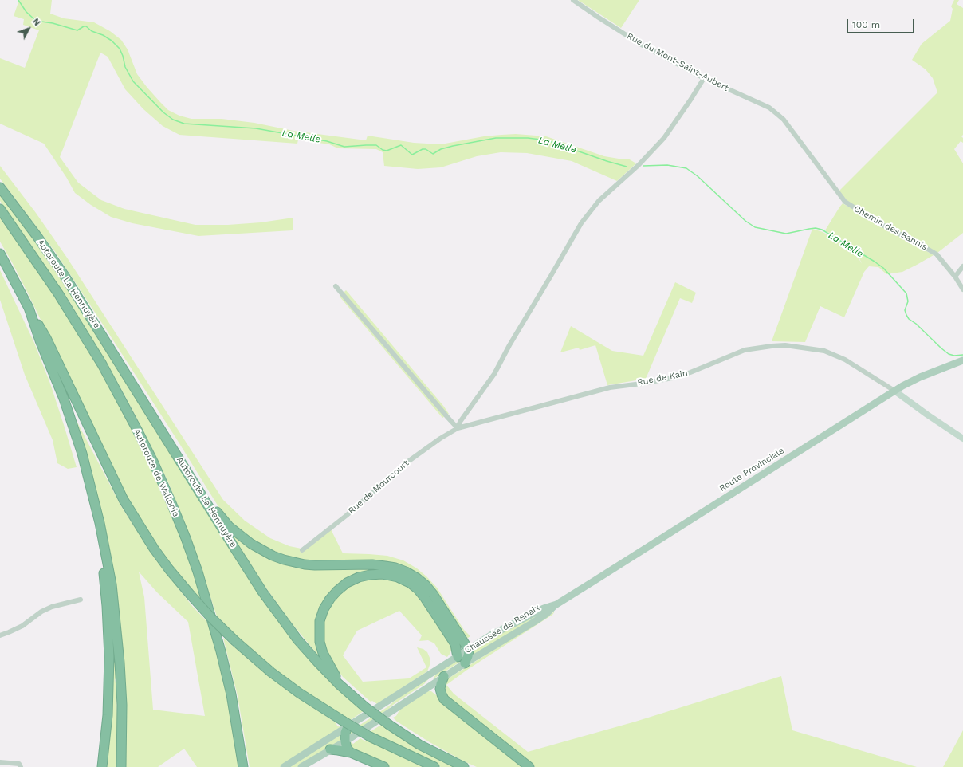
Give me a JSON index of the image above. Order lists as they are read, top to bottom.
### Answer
{
  "streets": {
    "highway": ["Autoroute La Hennuyère", "Autoroute de Wallonie"],
    "main road": ["Route Provinciale", "Chaussée de Renaix"],
    "street": [
      "Rue du Mont-Saint-Aubert",
      "Chemin des Bannis",
      "Rue de Kain",
      "Rue de Mourcourt"
    ]
  },
  "crossings": [
    ["Rue du Mont-Saint-Aubert", "Chemin des Bannis"],
    ["Rue de Kain", "Route Provinciale"],
    ["Rue de Kain", "Rue de Mourcourt"],
    ["Route Provinciale", "Chaussée de Renaix"]
  ],
  "water": ["La Melle"],
  "scale_bar": "100 m",
  "north": "top right"
}
